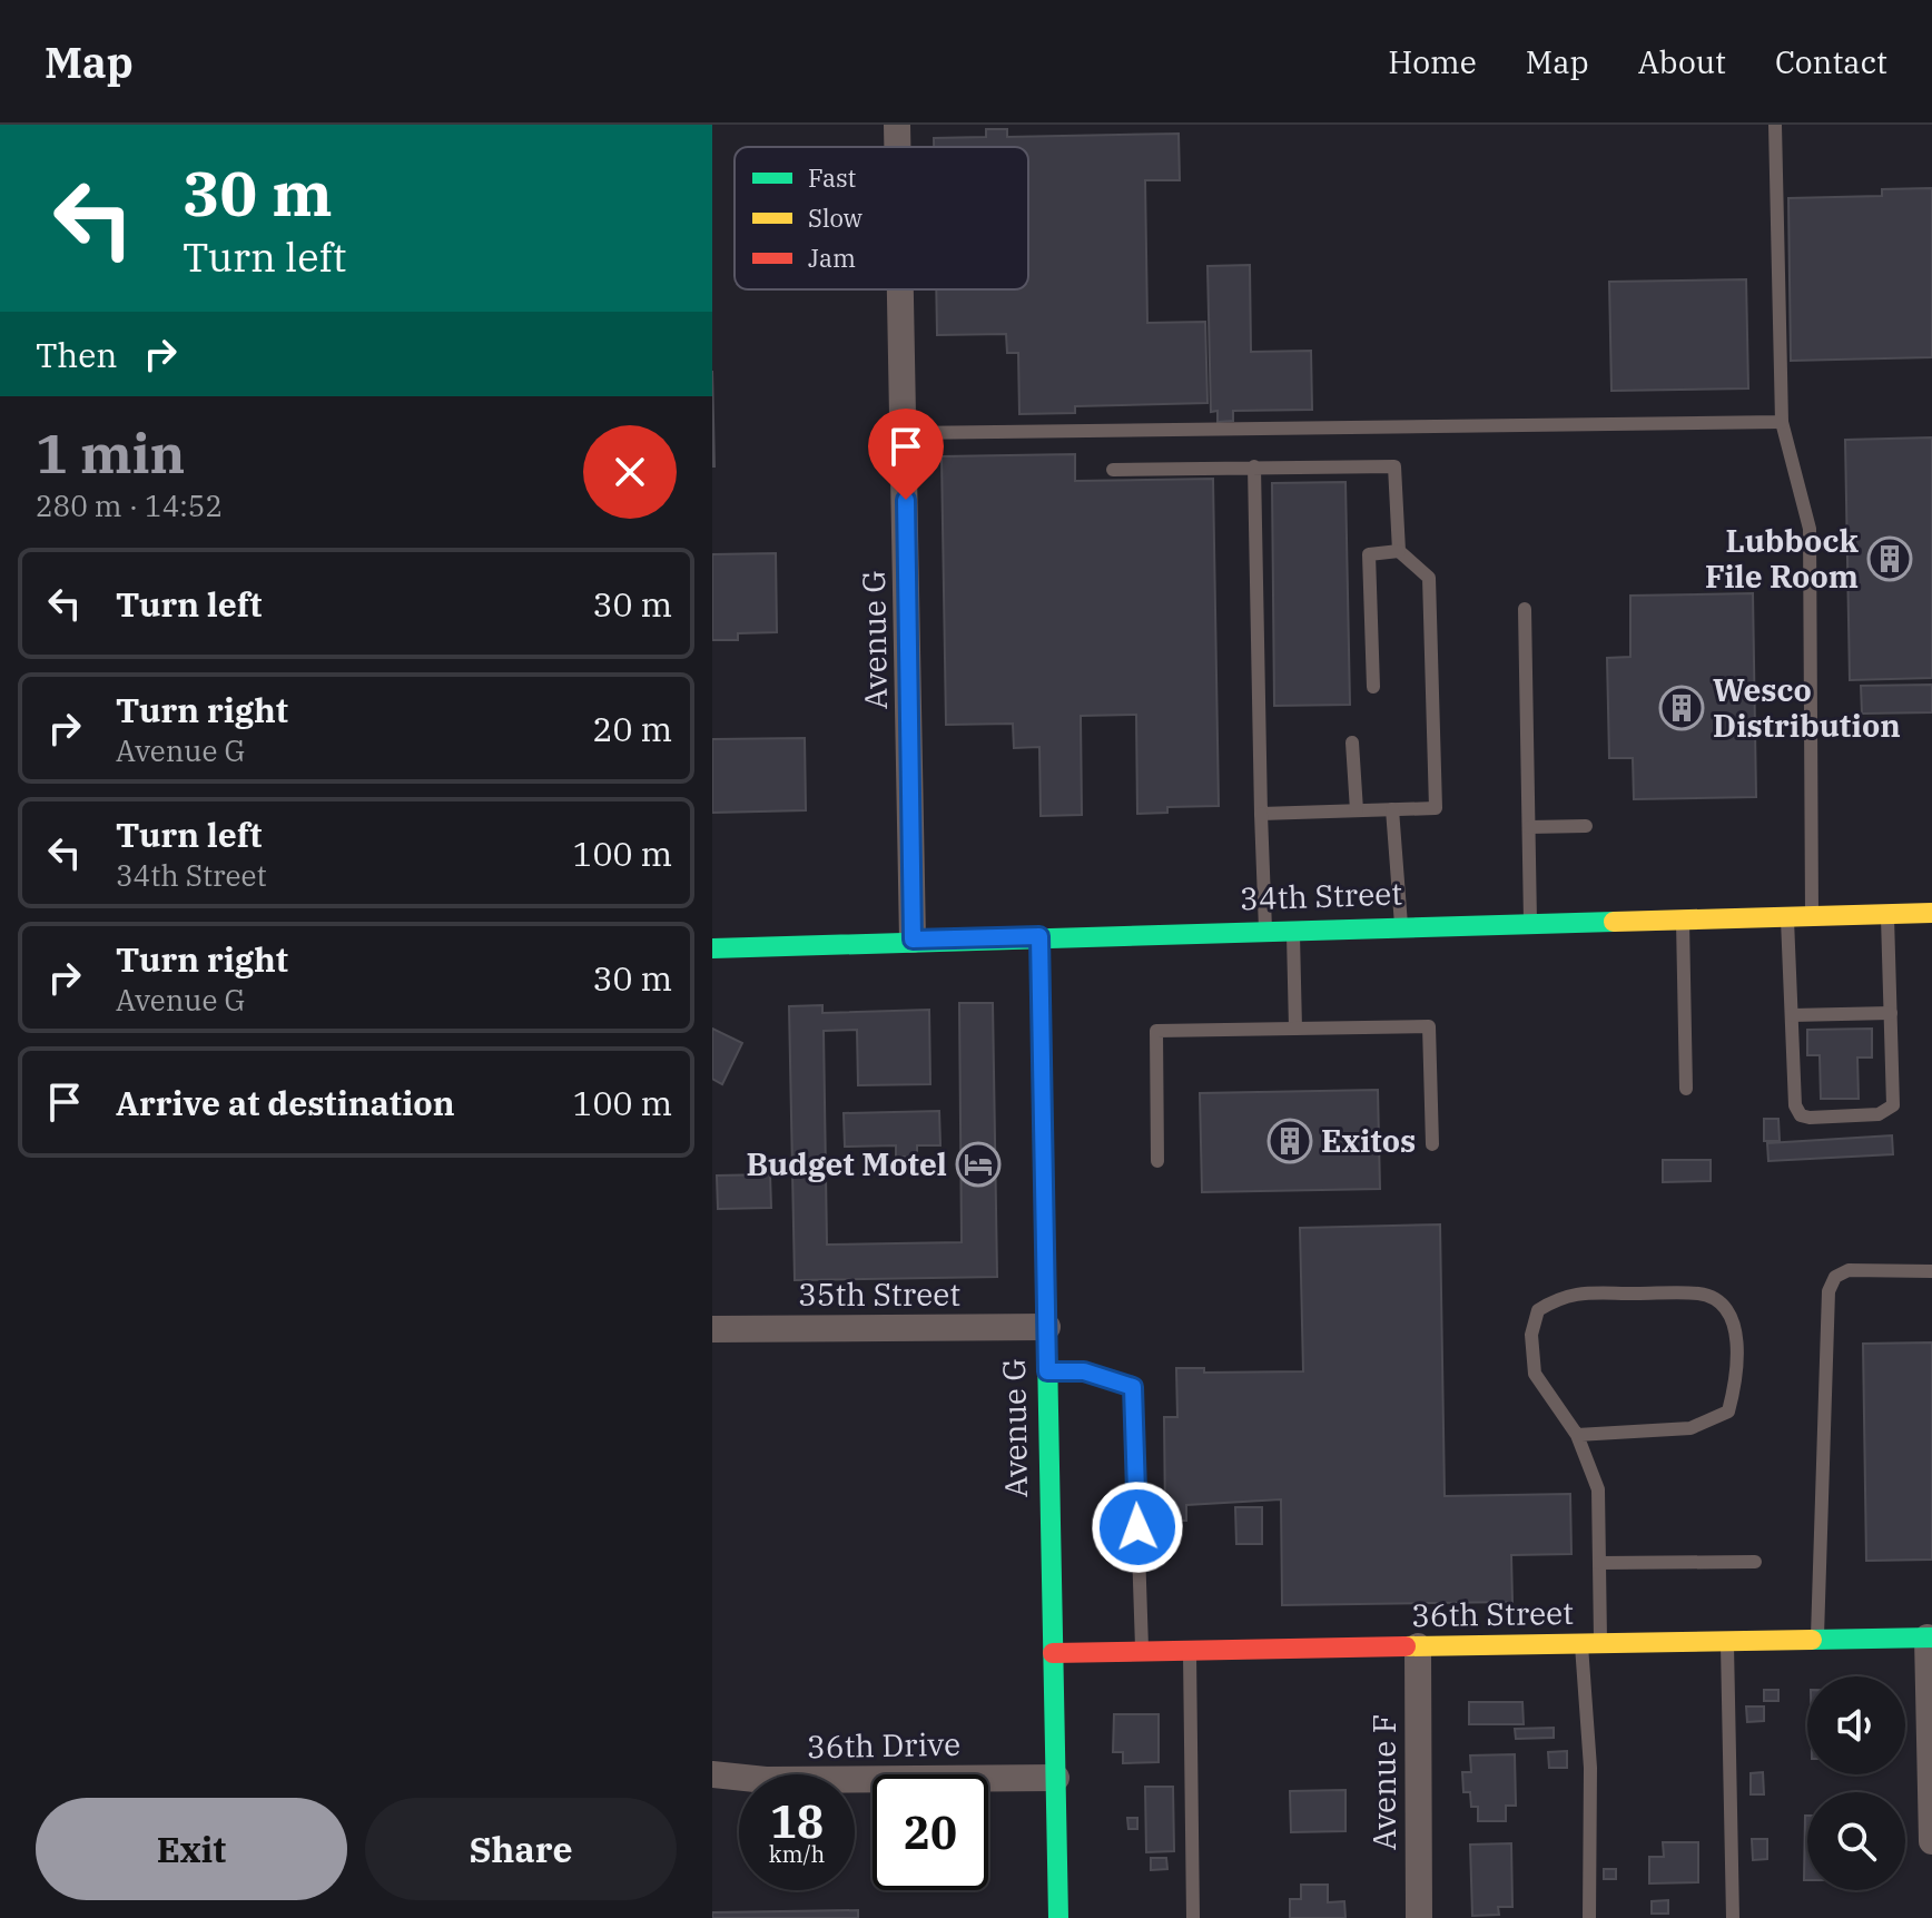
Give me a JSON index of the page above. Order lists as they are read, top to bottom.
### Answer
{
  "streets": {
    "street": [
      "Avenue G",
      "34th Street",
      "35th Street",
      "36th Street",
      "36th Drive",
      "Avenue F"
    ]
  },
  "crossings": [
    ["Avenue G", "34th Street"],
    ["Avenue G", "35th Street"],
    ["Avenue G", "36th Street"],
    ["Avenue G", "36th Drive"],
    ["36th Street", "Avenue F"]
  ],
  "places": {
    "building": ["Lubbock File Room", "Wesco Distribution", "Exitos"],
    "hotel": ["Budget Motel"]
  },
  "legend": ["Fast", "Slow", "Jam"],
  "page": {
    "header": "Map",
    "nav": [
      "Home",
      "Map",
      "About",
      "Contact"
    ],
    "turn": ["30 m", "Turn left"],
    "then": "Then",
    "heading": ["1 min", "280 m · 14:52"],
    "list": [
      {
        "name": "Turn left",
        "value": "30 m"
      },
      {
        "name": "Turn right",
        "note": "Avenue G",
        "value": "20 m"
      },
      {
        "name": "Turn left",
        "note": "34th Street",
        "value": "100 m"
      },
      {
        "name": "Turn right",
        "note": "Avenue G",
        "value": "30 m"
      },
      {
        "name": "Arrive at destination",
        "value": "100 m"
      }
    ],
    "speed": "18 km/h",
    "limit": "20",
    "buttons": ["Exit", "Share"]
  }
}
